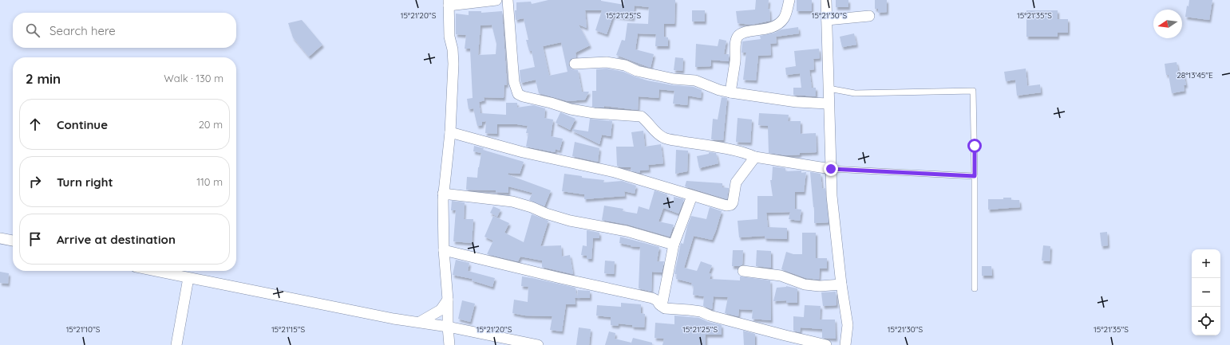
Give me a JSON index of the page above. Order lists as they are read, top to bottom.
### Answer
{
  "north": "left",
  "page": {
    "search": "Search here",
    "heading": ["2 min", "Walk · 130 m"],
    "list": [
      ["Continue", "20 m"],
      ["Turn right", "110 m"],
      "Arrive at destination"
    ],
    "map_buttons": ["+", "−"]
  },
  "coordinates": [
    "15°21'20\"S",
    "15°21'25\"S",
    "15°21'30\"S",
    "15°21'35\"S",
    "28°13'45\"E",
    "15°21'10\"S",
    "15°21'15\"S"
  ]
}
